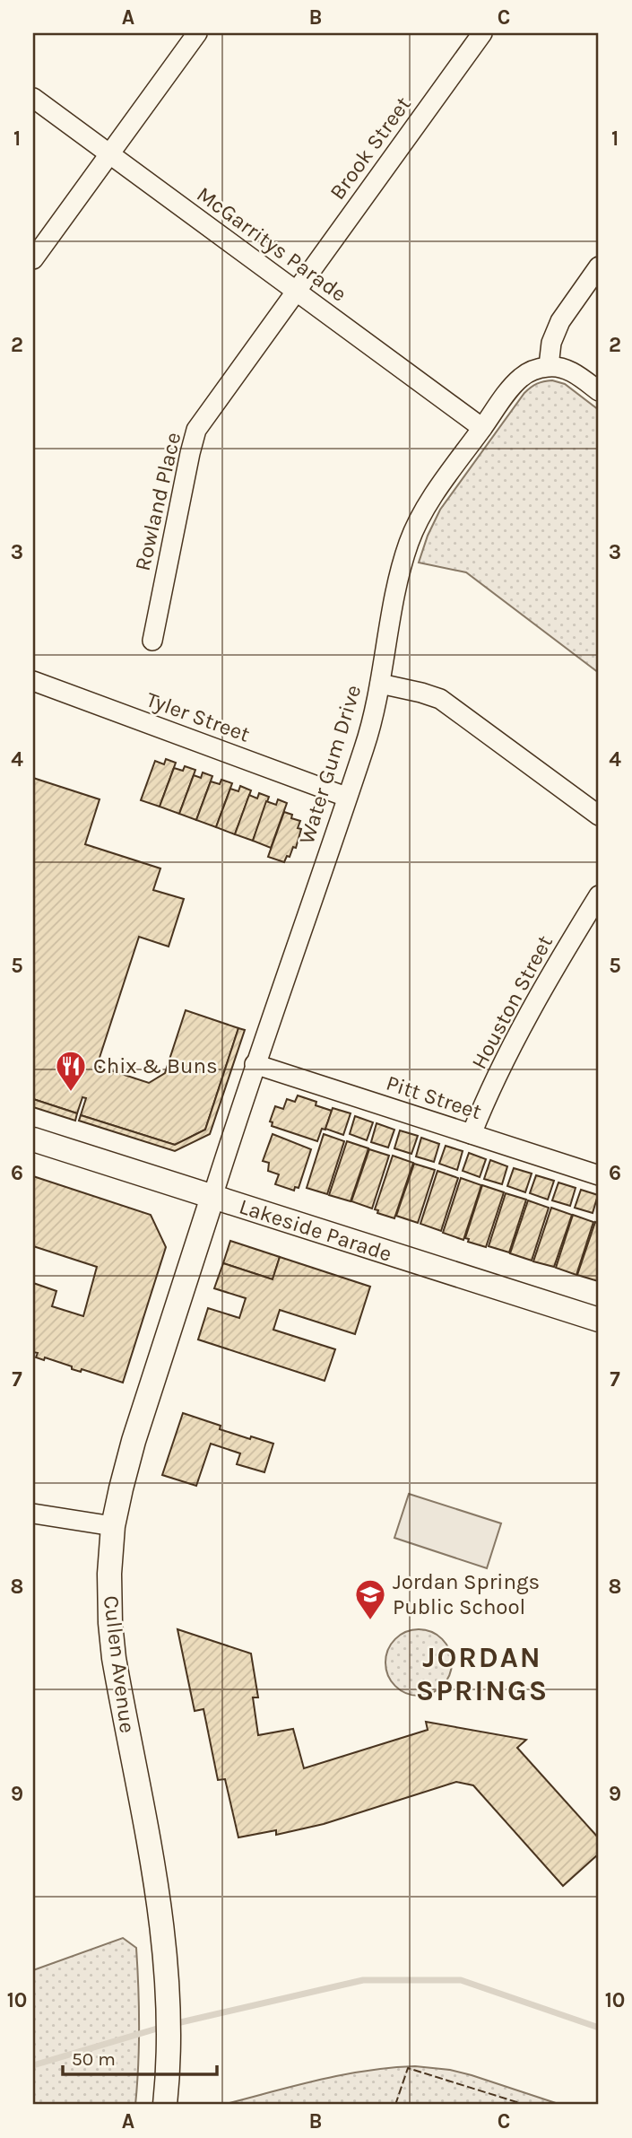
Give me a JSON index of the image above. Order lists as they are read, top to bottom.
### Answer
{
  "streets": {
    "street": [
      "Brook Street",
      "McGarritys Parade",
      "Rowland Place",
      "Tyler Street",
      "Water Gum Drive",
      "Houston Street",
      "Pitt Street",
      "Lakeside Parade",
      "Cullen Avenue"
    ]
  },
  "crossings": [
    ["Brook Street", "McGarritys Parade"],
    ["Brook Street", "Rowland Place"],
    ["McGarritys Parade", "Rowland Place"],
    ["McGarritys Parade", "Water Gum Drive"],
    ["Tyler Street", "Water Gum Drive"],
    ["Water Gum Drive", "Pitt Street"],
    ["Water Gum Drive", "Lakeside Parade"],
    ["Water Gum Drive", "Cullen Avenue"],
    ["Houston Street", "Pitt Street"],
    ["Lakeside Parade", "Cullen Avenue"]
  ],
  "districts": ["JORDAN SPRINGS"],
  "places": {
    "restaurant": ["Chix & Buns"],
    "school or university": ["Jordan Springs Public School"]
  },
  "scale_bar": "50 m",
  "grid": {
    "columns": ["A", "B", "C"],
    "rows": [
      "1",
      "2",
      "3",
      "4",
      "5",
      "6",
      "7",
      "8",
      "9",
      "10"
    ]
  }
}
